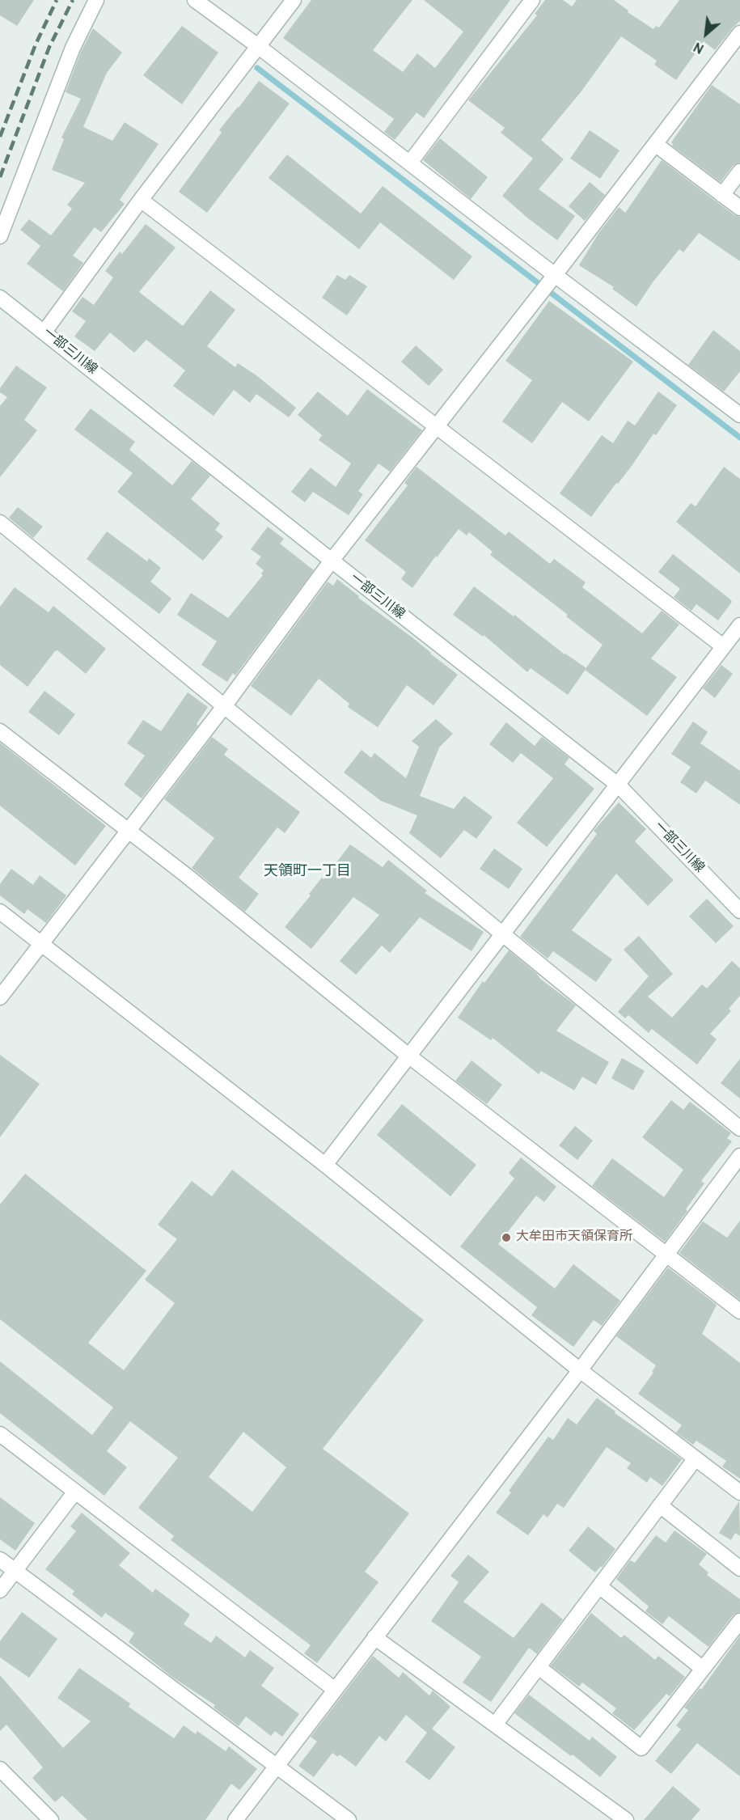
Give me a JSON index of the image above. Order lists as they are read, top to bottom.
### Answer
{
  "streets": {
    "street": ["一部三川線"]
  },
  "districts": ["天領町一丁目"],
  "places": ["大牟田市天領保育所"],
  "north": "bottom left"
}
